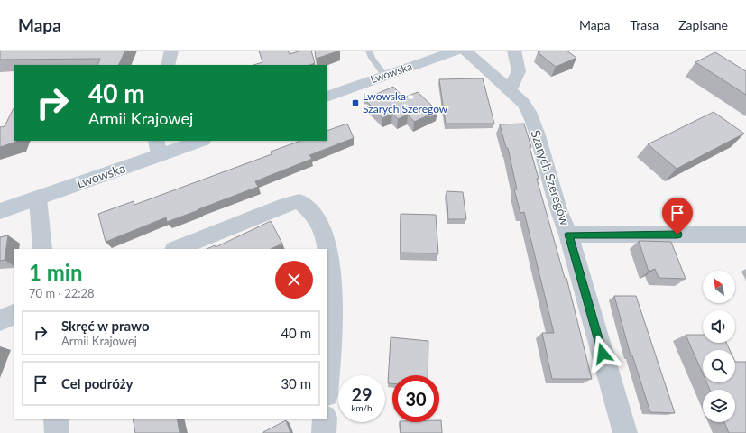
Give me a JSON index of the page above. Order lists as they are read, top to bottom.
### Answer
{
  "streets": {
    "street": ["Lwowska", "Szarych Szeregów"]
  },
  "places": {
    "transit": ["Lwowska - Szarych Szeregów"]
  },
  "north": "top left",
  "page": {
    "header": "Mapa",
    "nav": ["Mapa", "Trasa", "Zapisane"],
    "turn": ["40 m", "Armii Krajowej"],
    "heading": ["1 min", "70 m · 22:28"],
    "list": [
      {
        "name": "Skręć w prawo",
        "note": "Armii Krajowej",
        "value": "40 m"
      },
      {
        "name": "Cel podróży",
        "value": "30 m"
      }
    ],
    "speed": "29 km/h",
    "limit": "30"
  }
}
